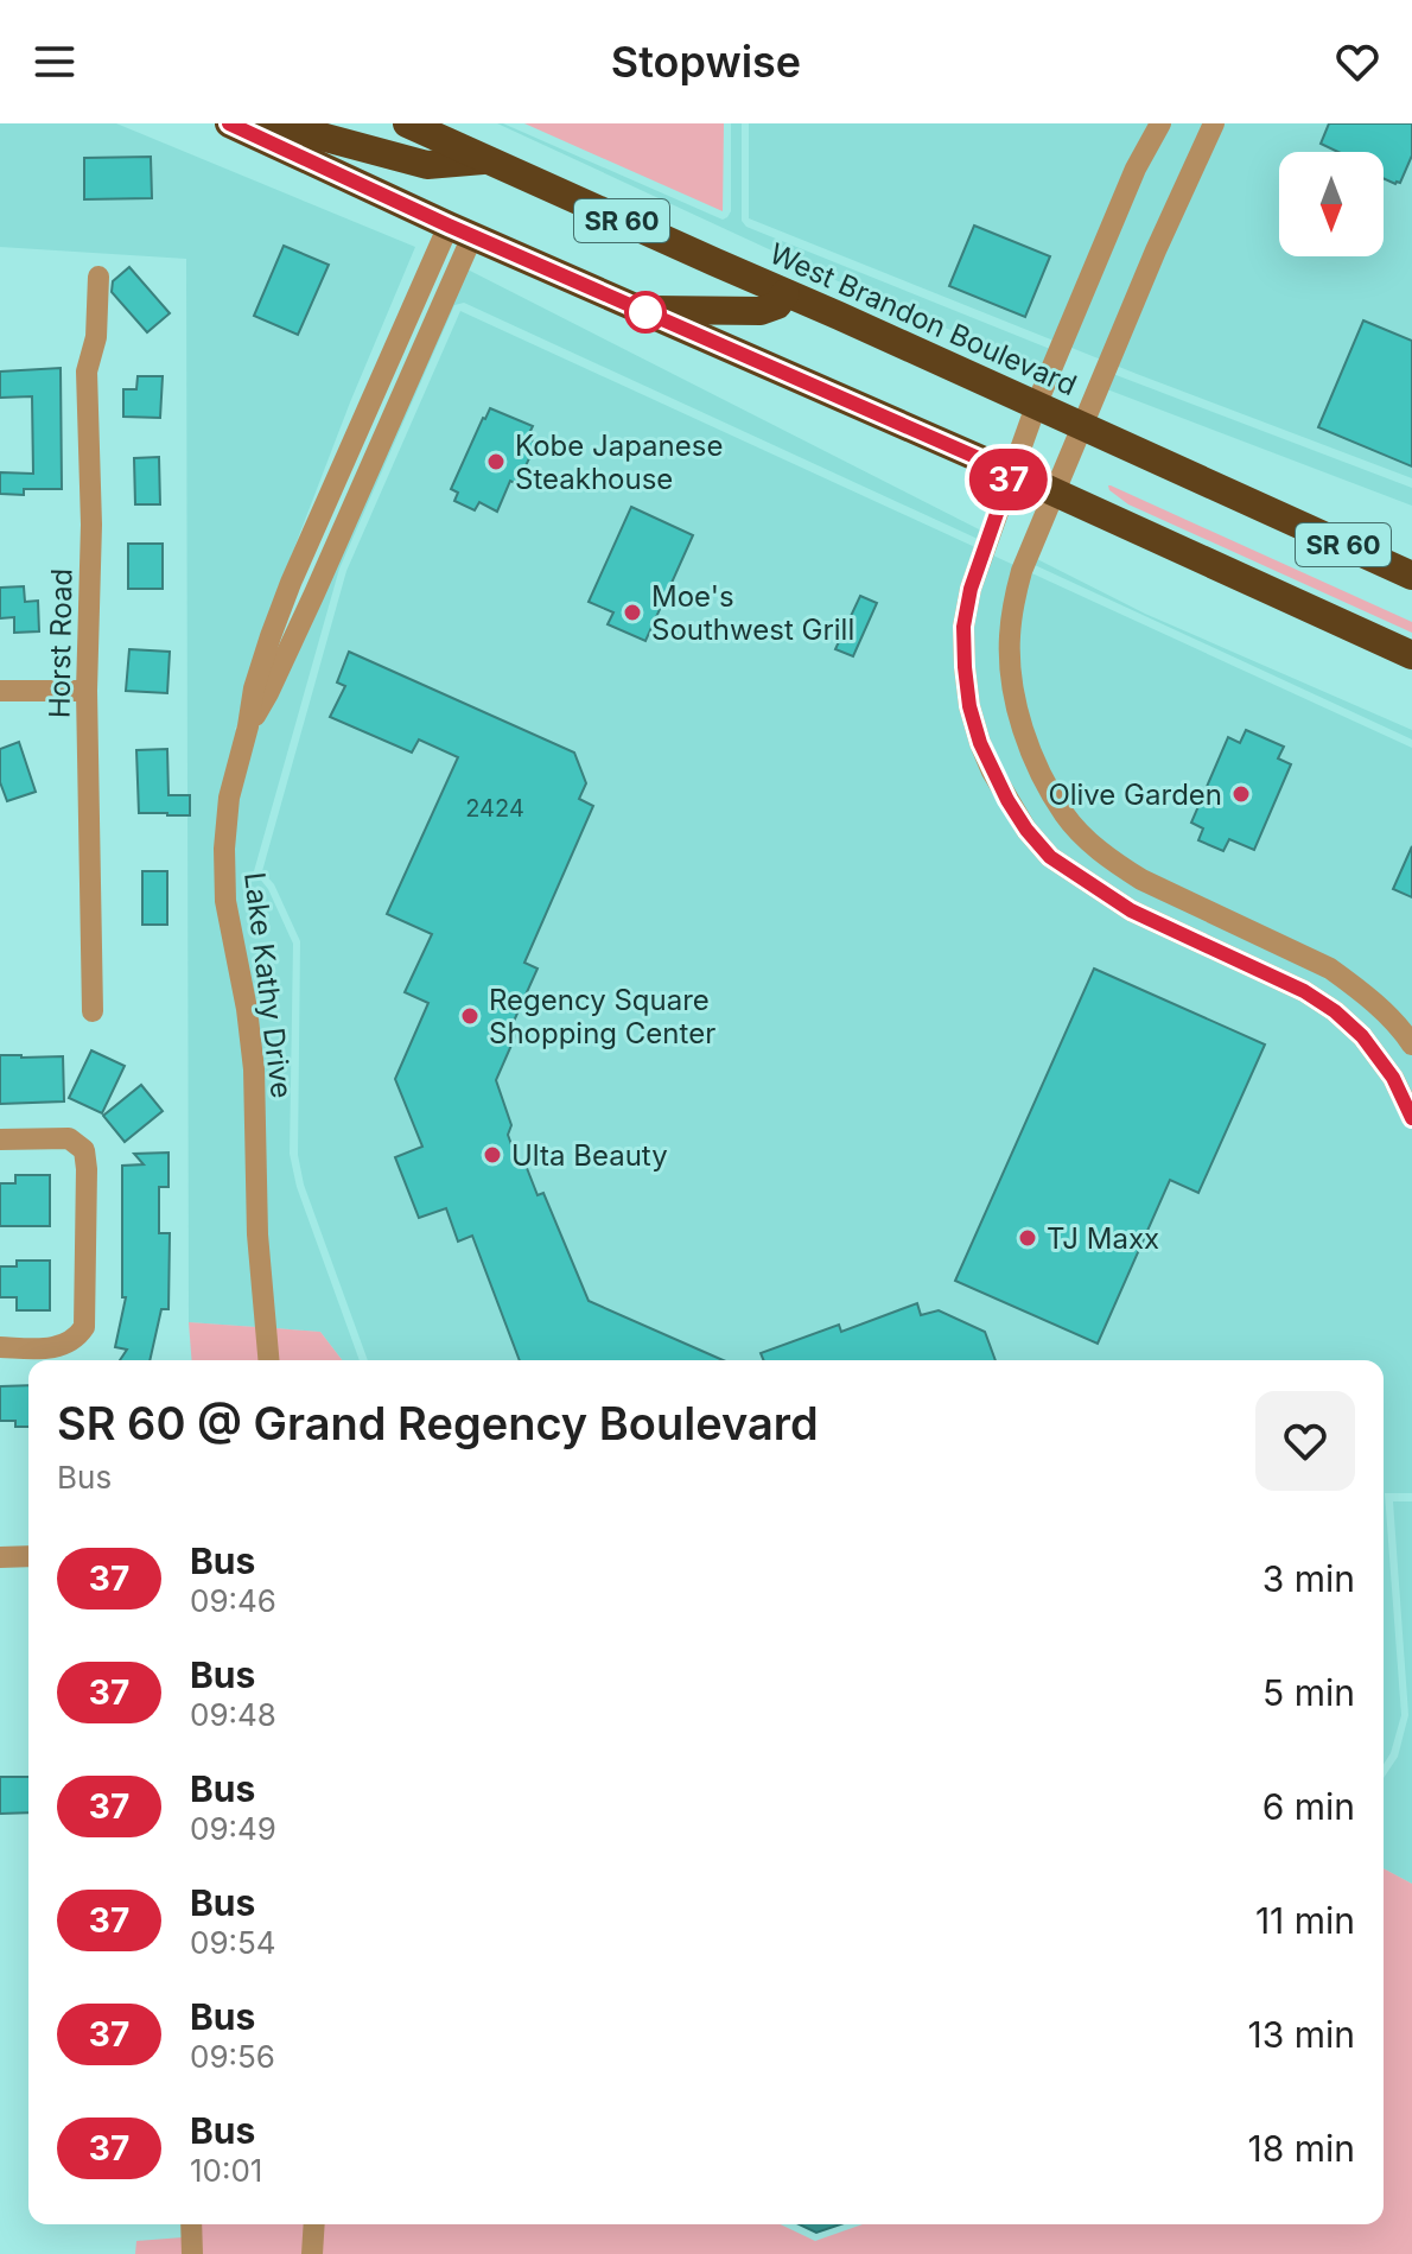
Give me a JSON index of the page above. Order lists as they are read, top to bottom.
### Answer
{
  "streets": {
    "highway": ["SR 60", "West Brandon Boulevard"],
    "street": ["Horst Road", "Lake Kathy Drive"]
  },
  "crossings": [
    ["SR 60", "Lake Kathy Drive"]
  ],
  "places": [
    "Kobe Japanese Steakhouse",
    "Moe's Southwest Grill",
    "Olive Garden",
    "Regency Square Shopping Center",
    "Ulta Beauty",
    "TJ Maxx"
  ],
  "lines": ["bus line 37"],
  "house_numbers": ["2424"],
  "north": "bottom",
  "page": {
    "header": "Stopwise",
    "on_map": "37",
    "heading": ["SR 60 @ Grand Regency Boulevard", "Bus"],
    "list": [
      {
        "mark": "37",
        "name": "Bus",
        "note": "09:46",
        "value": "3 min"
      },
      {
        "mark": "37",
        "name": "Bus",
        "note": "09:48",
        "value": "5 min"
      },
      {
        "mark": "37",
        "name": "Bus",
        "note": "09:49",
        "value": "6 min"
      },
      {
        "mark": "37",
        "name": "Bus",
        "note": "09:54",
        "value": "11 min"
      },
      {
        "mark": "37",
        "name": "Bus",
        "note": "09:56",
        "value": "13 min"
      },
      {
        "mark": "37",
        "name": "Bus",
        "note": "10:01",
        "value": "18 min"
      }
    ]
  }
}
